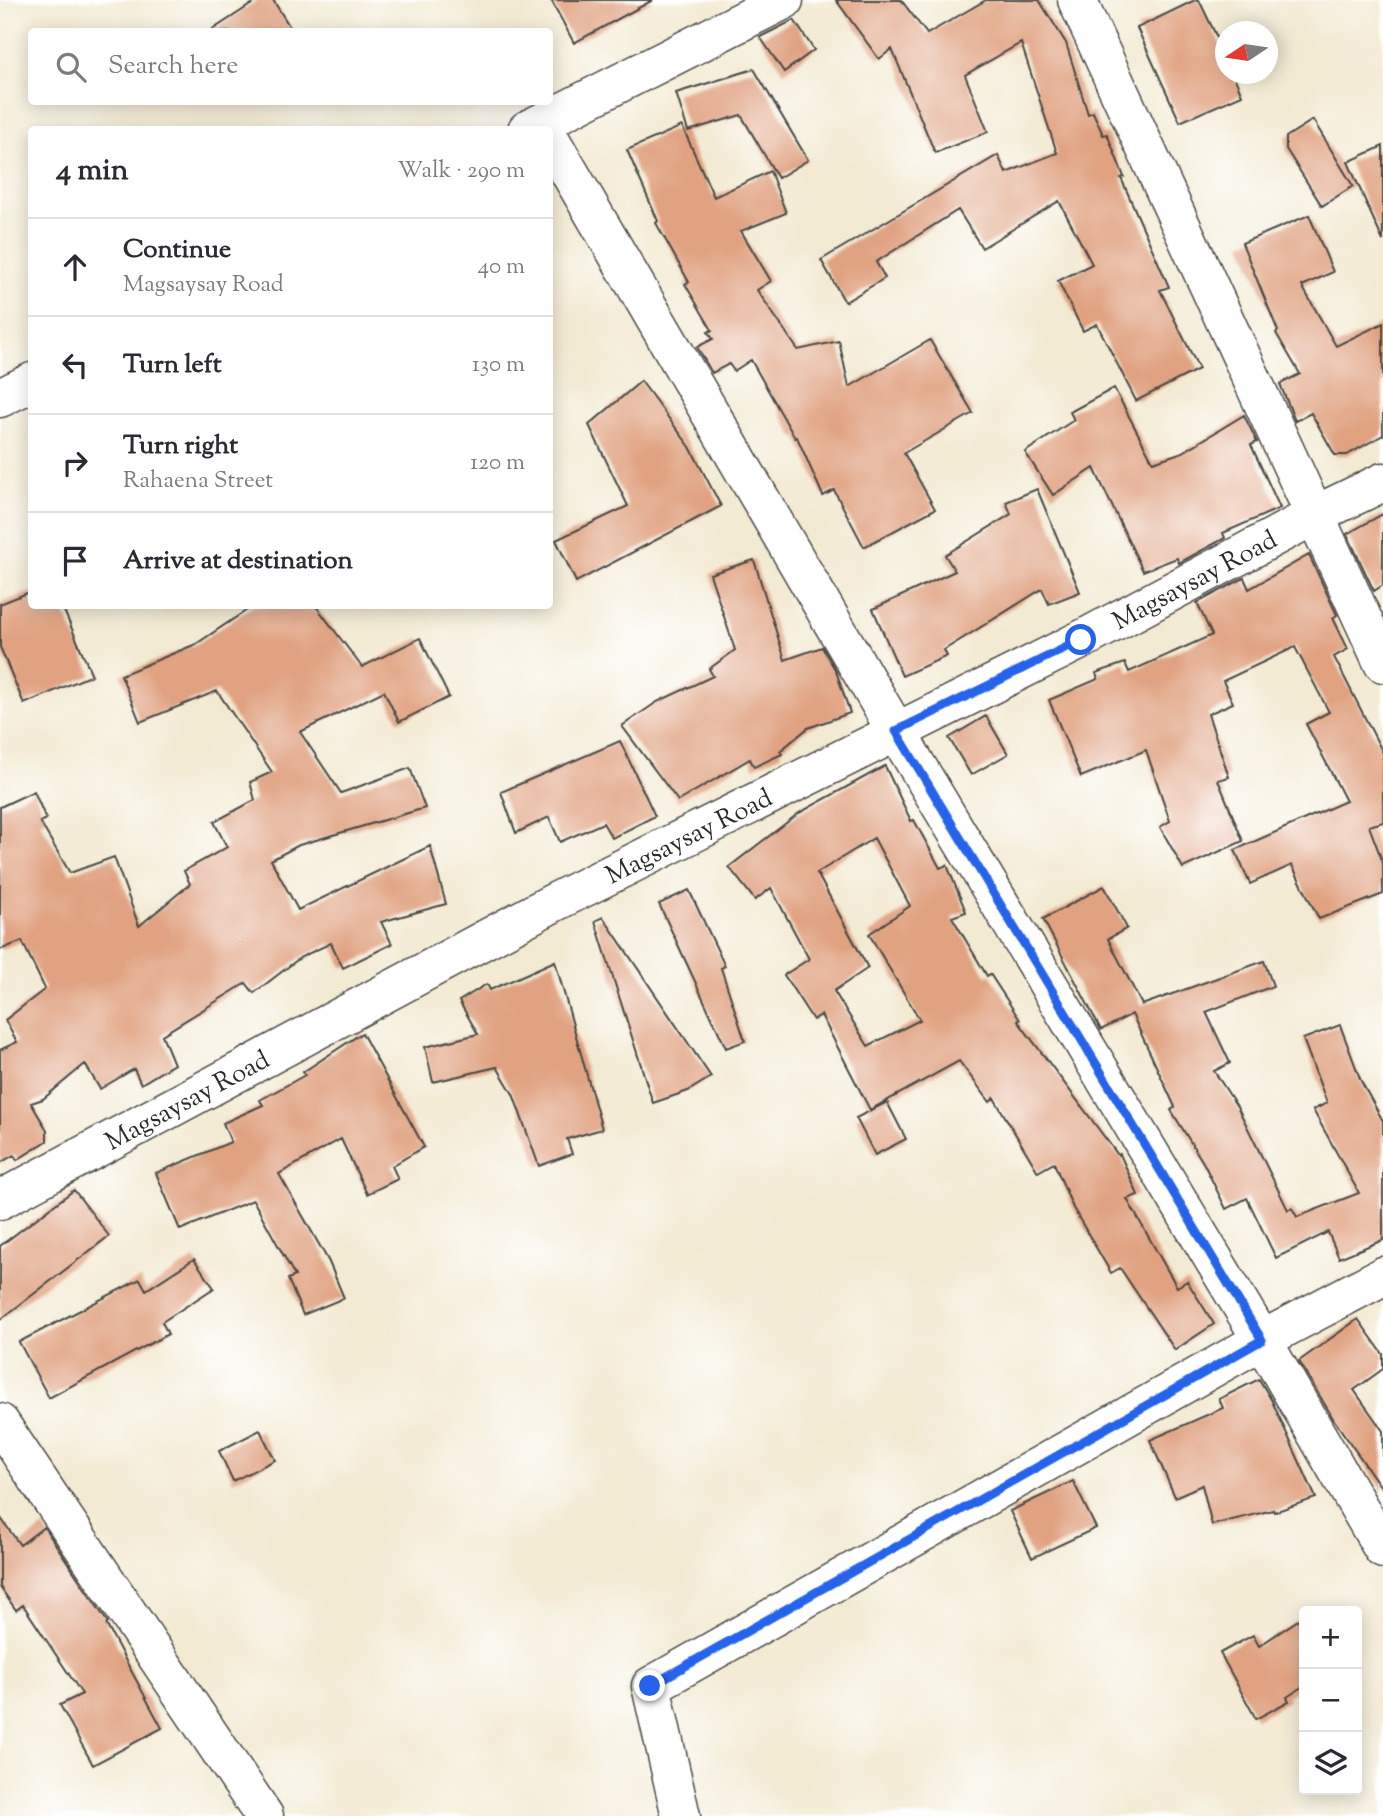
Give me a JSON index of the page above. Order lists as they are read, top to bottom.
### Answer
{
  "streets": {
    "street": ["Magsaysay Road"]
  },
  "north": "left",
  "page": {
    "search": "Search here",
    "heading": ["4 min", "Walk · 290 m"],
    "list": [
      ["Continue", "Magsaysay Road", "40 m"],
      ["Turn left", "130 m"],
      ["Turn right", "Rahaena Street", "120 m"],
      "Arrive at destination"
    ],
    "map_buttons": ["+", "−"]
  }
}
